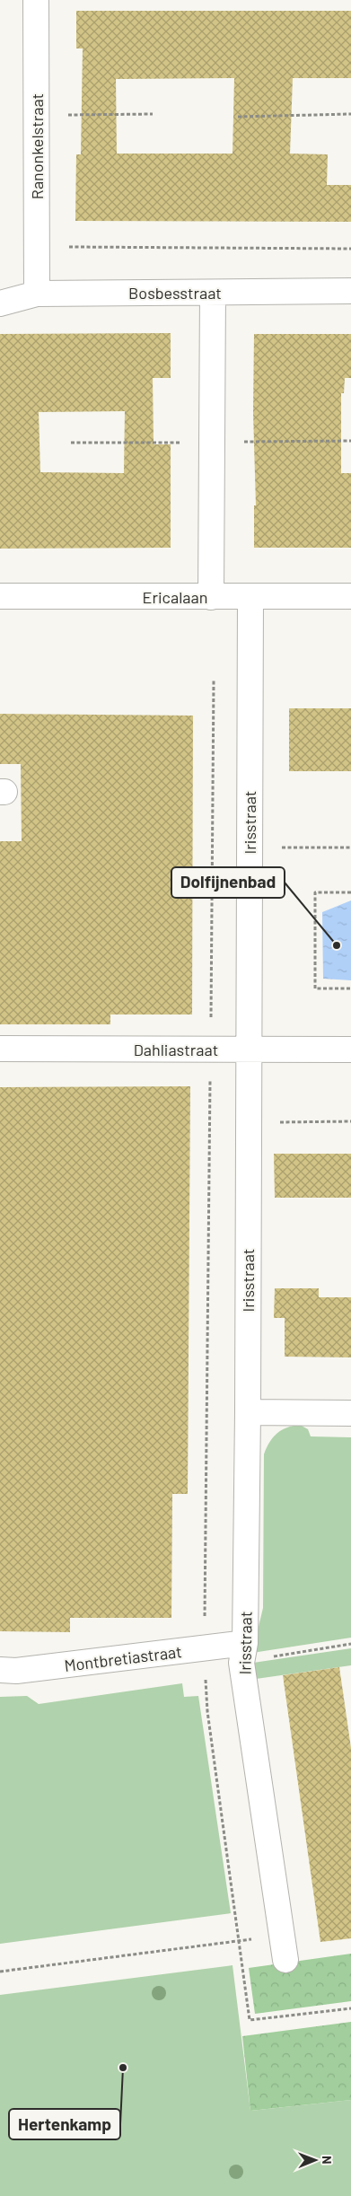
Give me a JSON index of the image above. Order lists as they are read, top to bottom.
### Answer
{
  "streets": {
    "street": [
      "Ranonkelstraat",
      "Bosbesstraat",
      "Ericalaan",
      "Irisstraat",
      "Dahliastraat",
      "Montbretiastraat"
    ]
  },
  "crossings": [
    ["Ranonkelstraat", "Bosbesstraat"],
    ["Ericalaan", "Irisstraat"],
    ["Irisstraat", "Dahliastraat"],
    ["Irisstraat", "Montbretiastraat"]
  ],
  "places": ["Dolfijnenbad", "Hertenkamp"],
  "north": "right"
}
